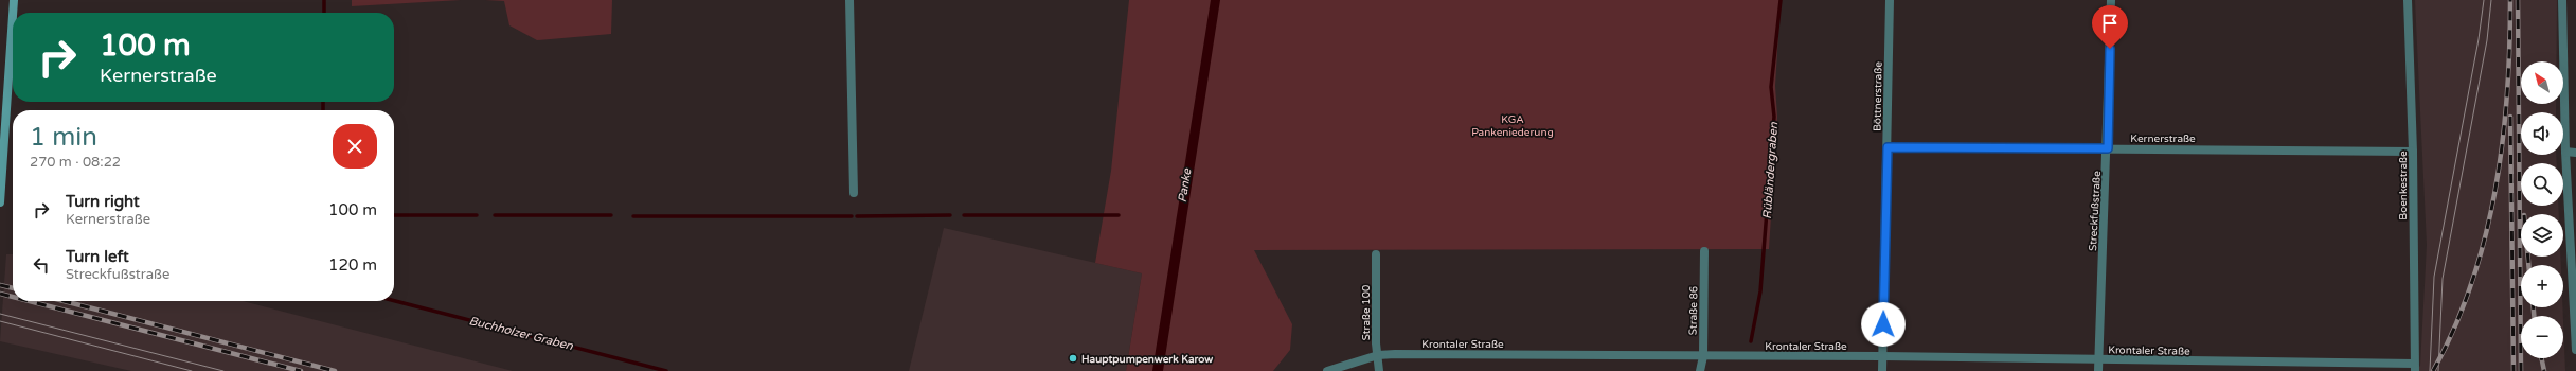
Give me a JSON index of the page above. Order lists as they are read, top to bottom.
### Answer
{
  "streets": {
    "street": [
      "Böttnerstraße",
      "Kernerstraße",
      "Boenkestraße",
      "Streckfußstraße",
      "Straße 86",
      "Straße 100",
      "Krontaler Straße"
    ]
  },
  "crossings": [
    ["Böttnerstraße", "Kernerstraße"],
    ["Böttnerstraße", "Krontaler Straße"],
    ["Kernerstraße", "Boenkestraße"],
    ["Kernerstraße", "Streckfußstraße"],
    ["Boenkestraße", "Krontaler Straße"],
    ["Streckfußstraße", "Krontaler Straße"],
    ["Straße 86", "Krontaler Straße"],
    ["Straße 100", "Krontaler Straße"]
  ],
  "water": ["Rübländergraben", "Panke", "Buchholzer Graben"],
  "parks": ["KGA Pankeniederung"],
  "places": ["Hauptpumpenwerk Karow"],
  "north": "top left",
  "page": {
    "turn": ["100 m", "Kernerstraße"],
    "map_buttons": ["+", "−"],
    "heading": ["1 min", "270 m · 08:22"],
    "list": [
      {
        "name": "Turn right",
        "note": "Kernerstraße",
        "value": "100 m"
      },
      {
        "name": "Turn left",
        "note": "Streckfußstraße",
        "value": "120 m"
      }
    ]
  }
}
